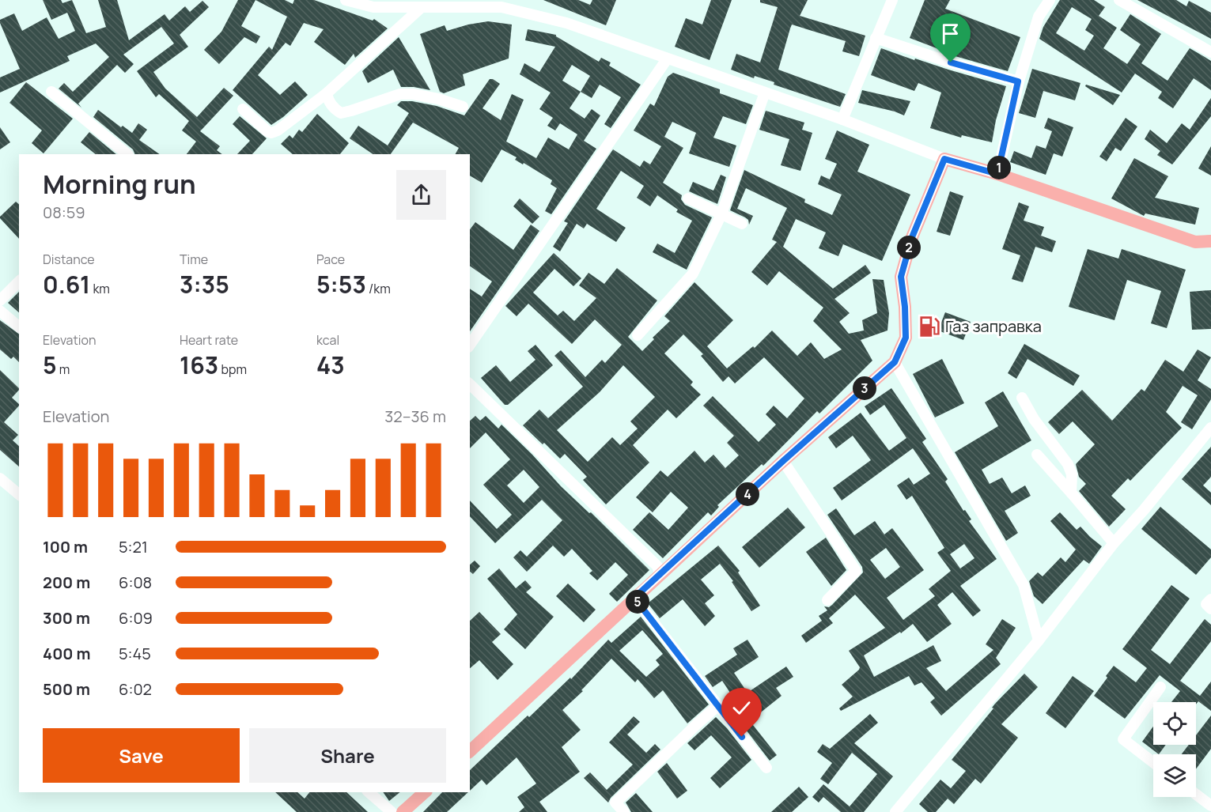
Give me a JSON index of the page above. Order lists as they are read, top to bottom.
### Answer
{
  "places": {
    "fuel station": ["Газ заправка"]
  },
  "page": {
    "heading": ["Morning run", "08:59"],
    "pins": [
      "1",
      "2",
      "3",
      "4",
      "5"
    ],
    "stats": [
      ["Distance", "0.61 km"],
      ["Time", "3:35"],
      ["Pace", "5:53 /km"],
      ["Elevation", "5 m"],
      ["Heart rate", "163 bpm"],
      ["kcal", "43"]
    ],
    "chart": ["Elevation", "32–36 m"],
    "list": [
      {
        "name": "100 m",
        "note": "5:21"
      },
      {
        "name": "200 m",
        "note": "6:08"
      },
      {
        "name": "300 m",
        "note": "6:09"
      },
      {
        "name": "400 m",
        "note": "5:45"
      },
      {
        "name": "500 m",
        "note": "6:02"
      }
    ],
    "buttons": ["Save", "Share"]
  }
}
